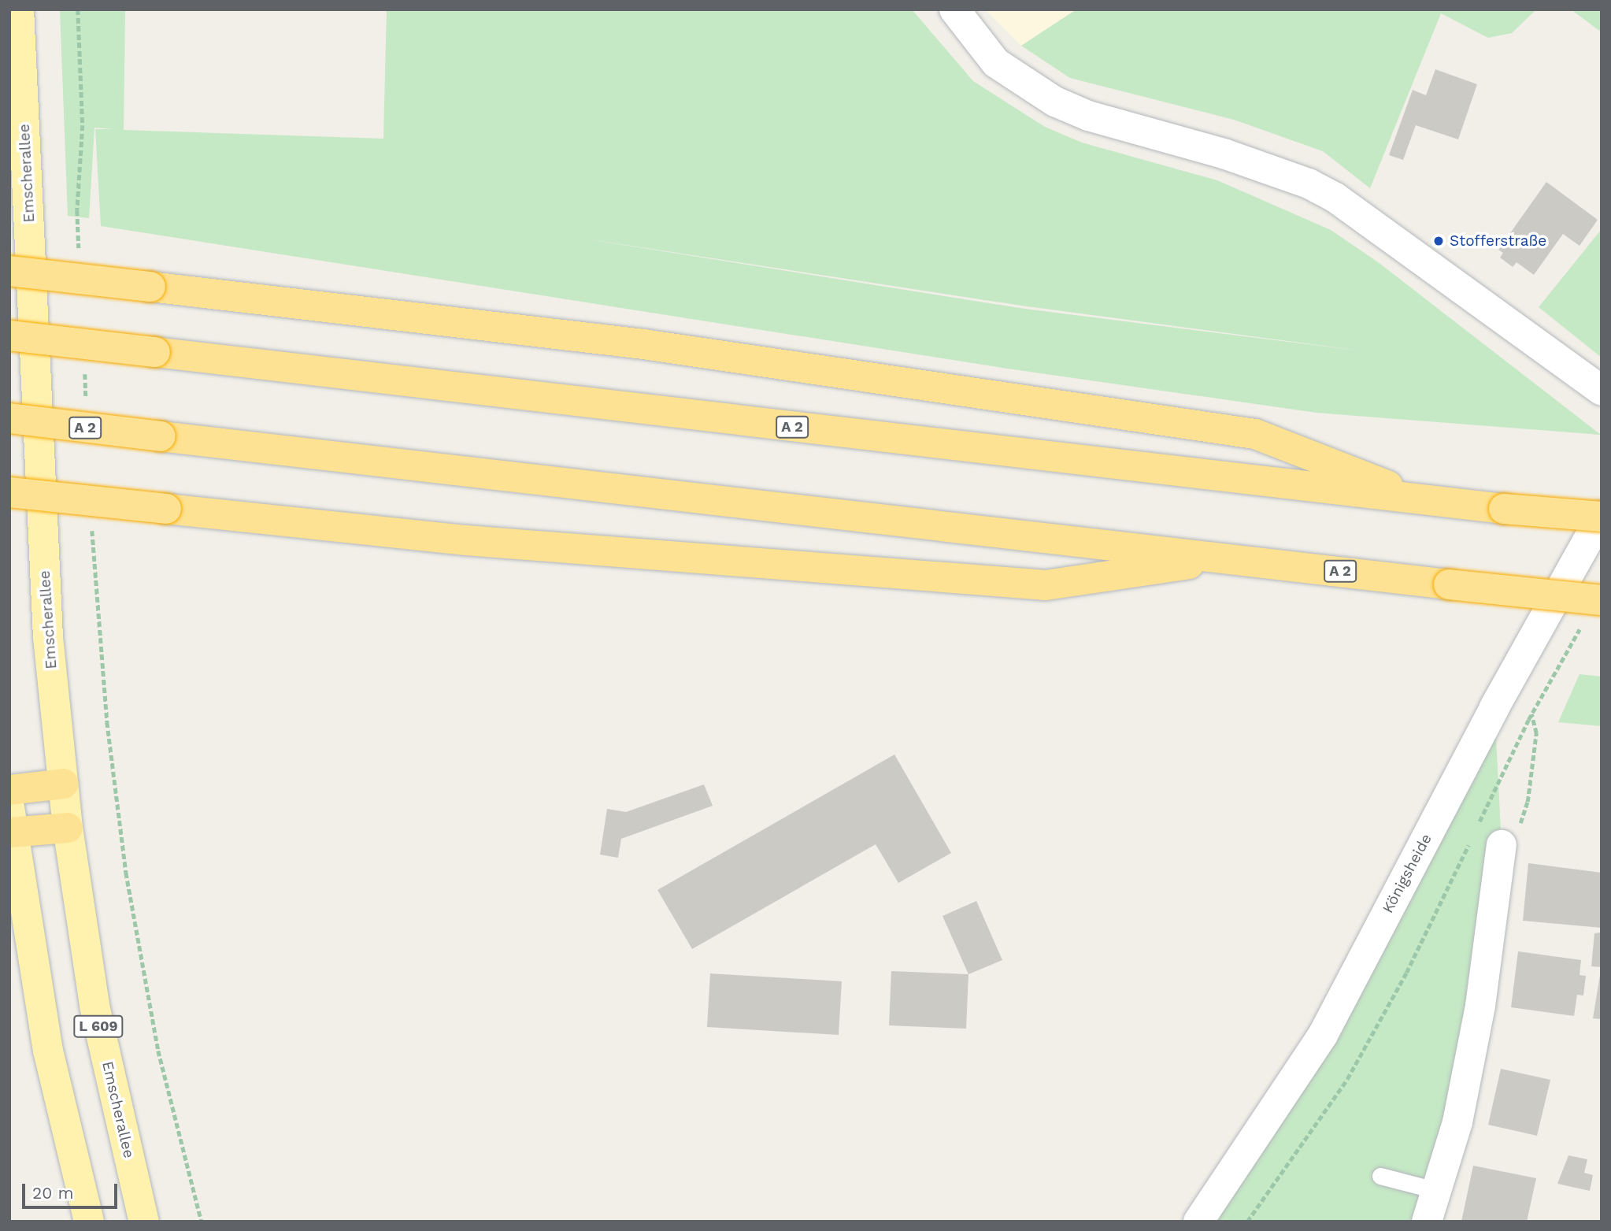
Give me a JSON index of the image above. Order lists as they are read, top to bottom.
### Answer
{
  "streets": {
    "highway": ["A 2"],
    "main road": ["Emscherallee", "L 609"],
    "street": ["Königsheide"]
  },
  "crossings": [
    ["A 2", "Königsheide"]
  ],
  "places": ["Stofferstraße"],
  "scale_bar": "20 m"
}
